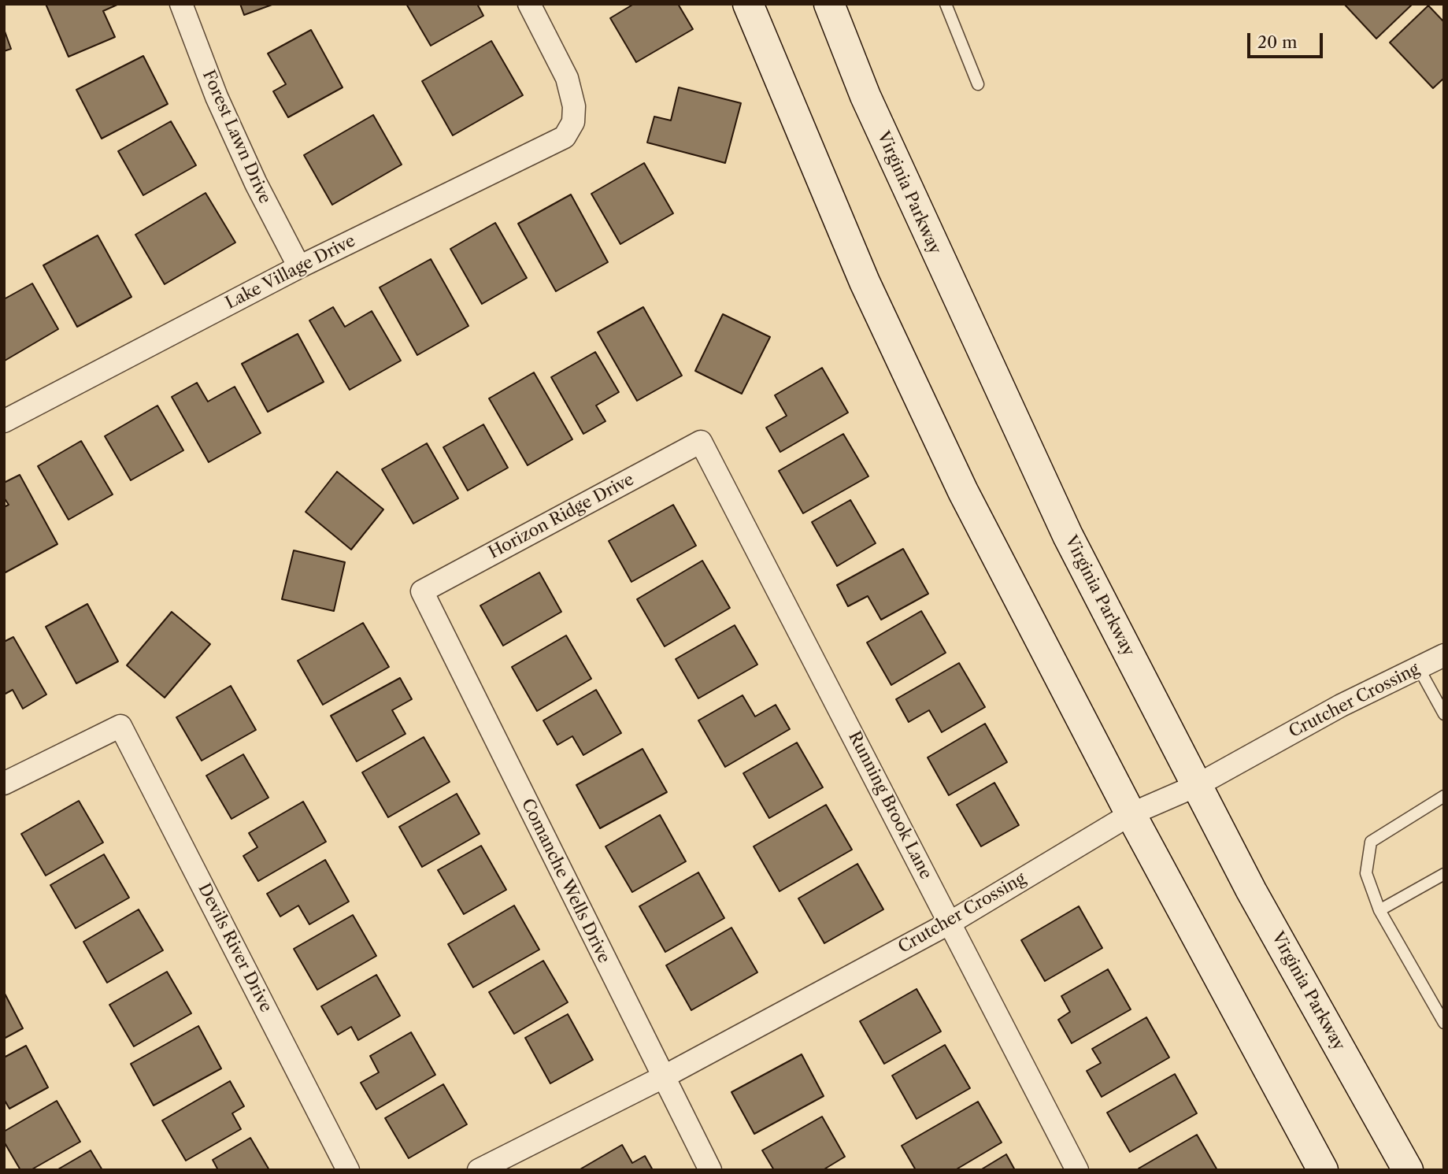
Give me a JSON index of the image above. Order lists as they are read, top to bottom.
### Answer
{
  "streets": {
    "main road": ["Virginia Parkway"],
    "street": [
      "Forest Lawn Drive",
      "Lake Village Drive",
      "Horizon Ridge Drive",
      "Crutcher Crossing",
      "Running Brook Lane",
      "Comanche Wells Drive",
      "Devils River Drive"
    ]
  },
  "crossings": [
    ["Forest Lawn Drive", "Lake Village Drive"],
    ["Virginia Parkway", "Crutcher Crossing"],
    ["Horizon Ridge Drive", "Running Brook Lane"],
    ["Horizon Ridge Drive", "Comanche Wells Drive"],
    ["Crutcher Crossing", "Running Brook Lane"],
    ["Crutcher Crossing", "Comanche Wells Drive"]
  ],
  "scale_bar": "20 m"
}
